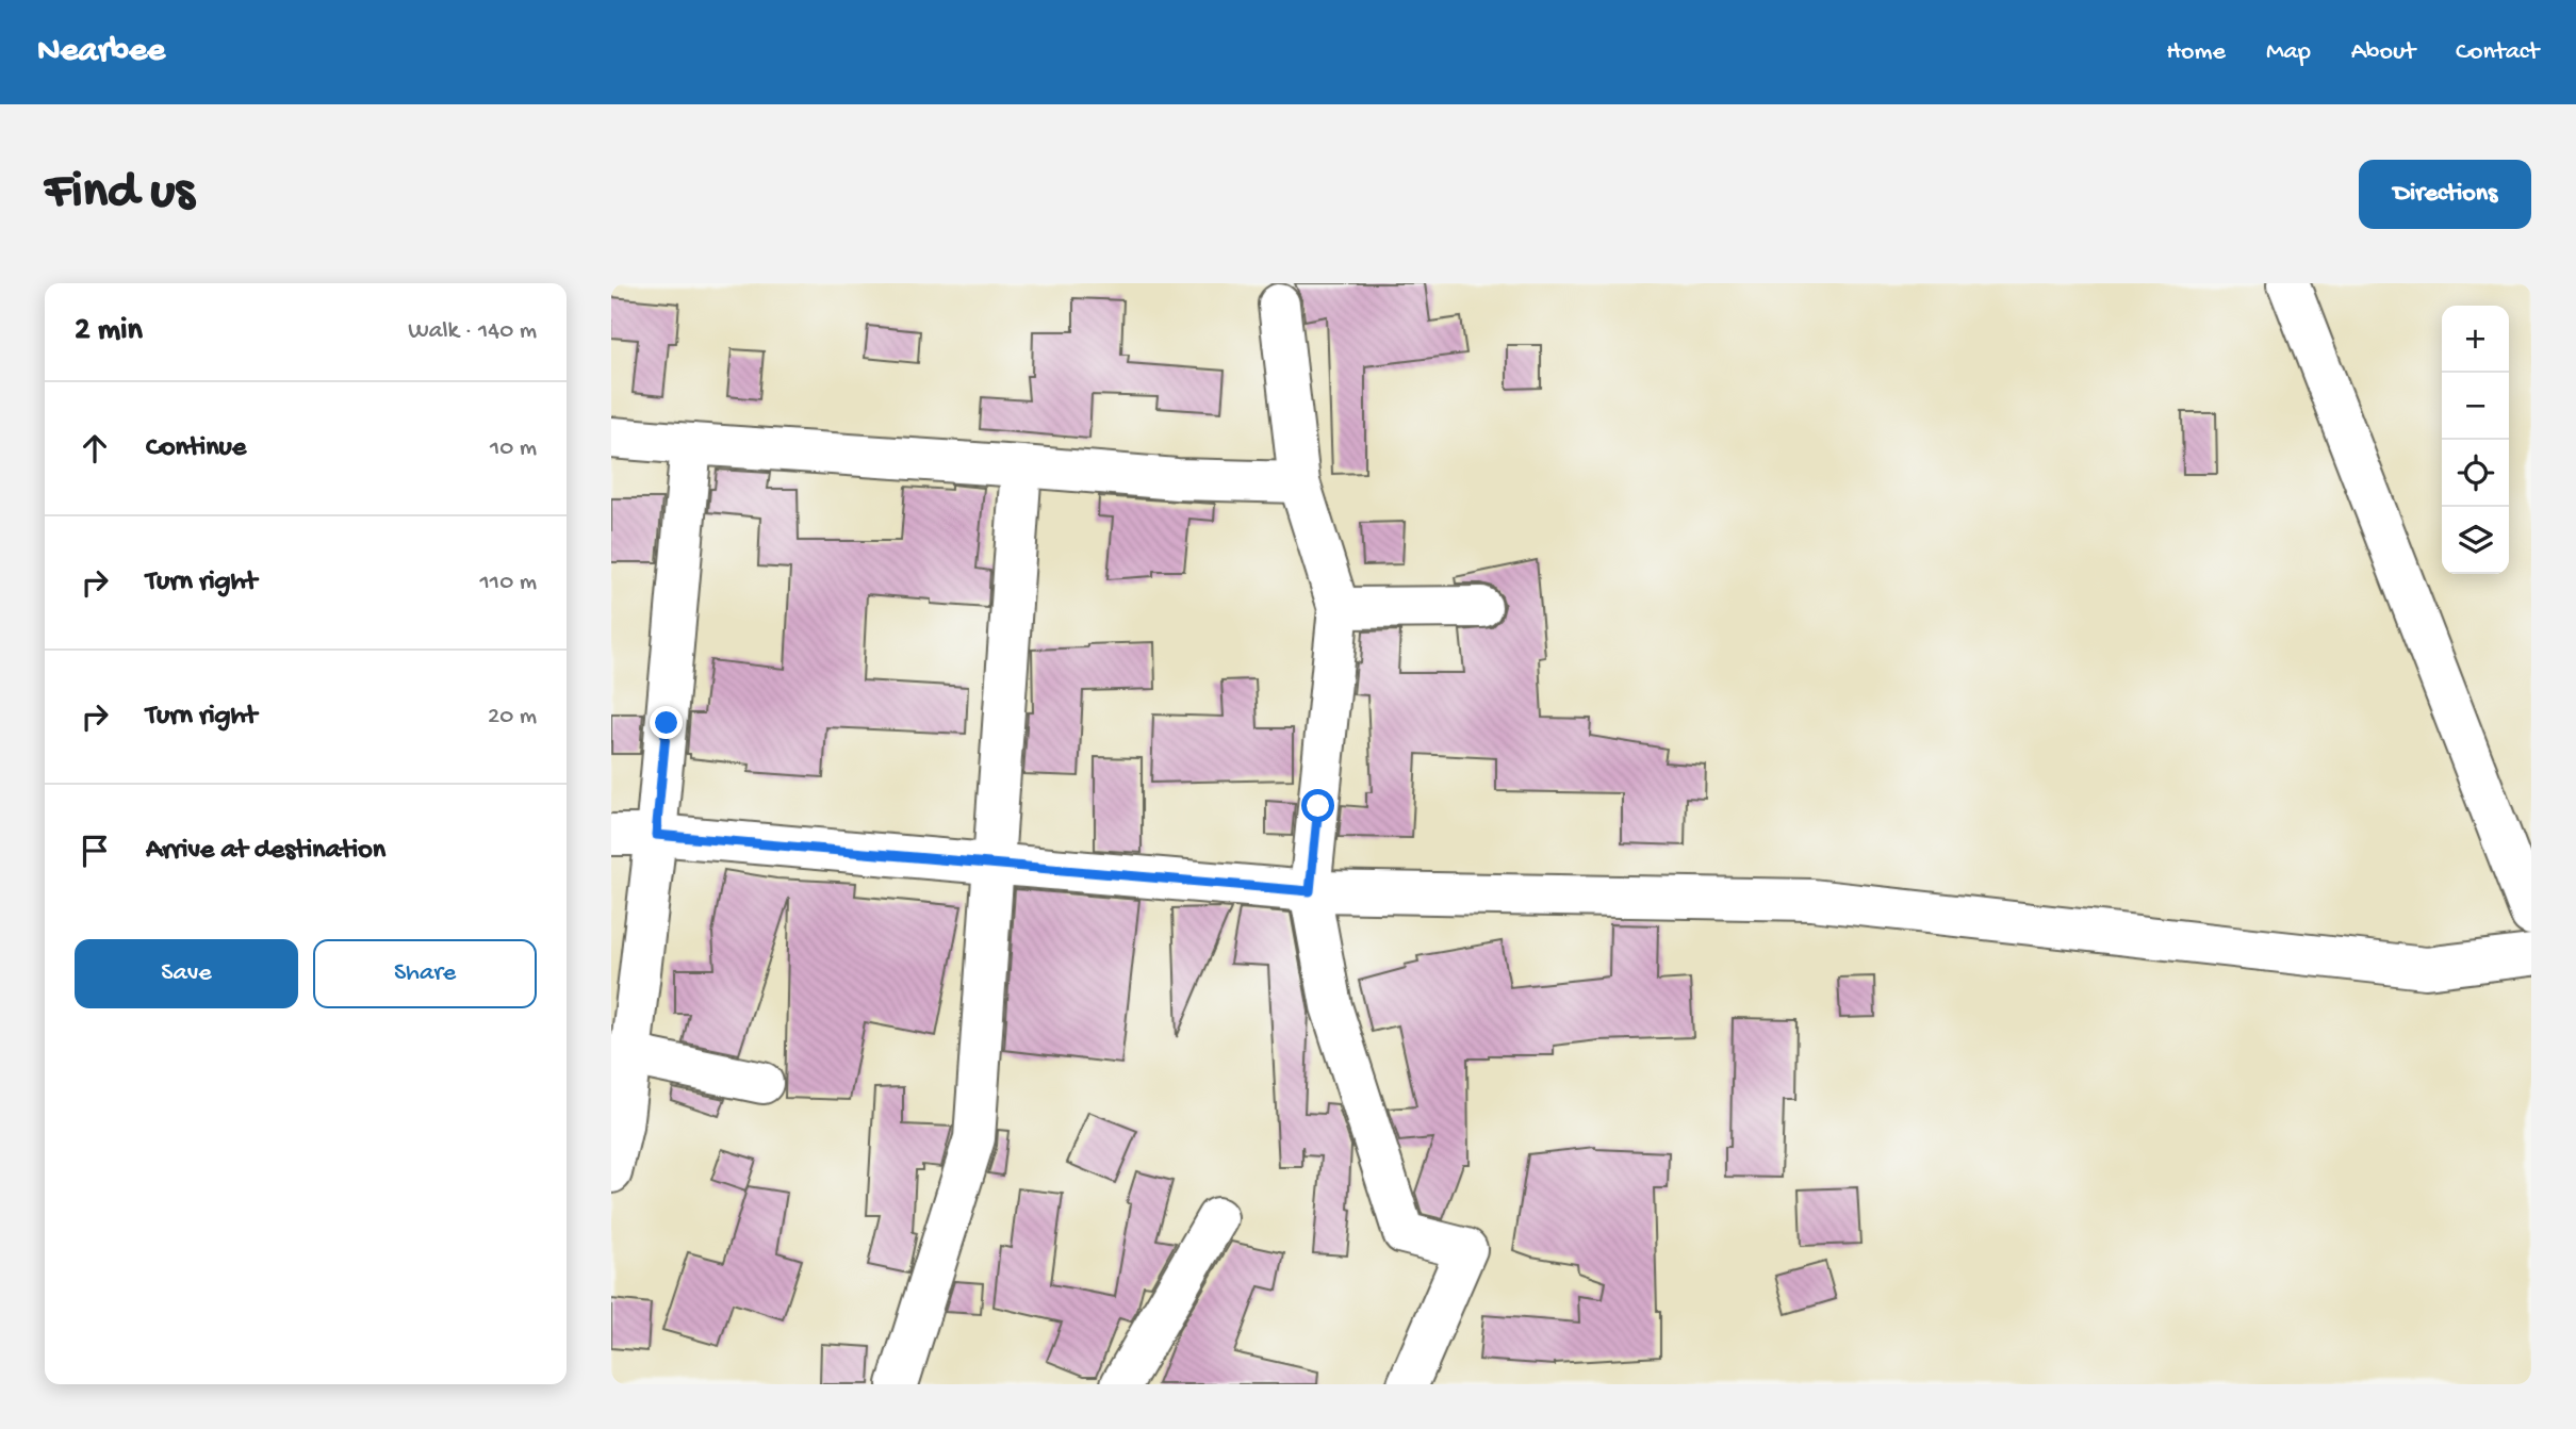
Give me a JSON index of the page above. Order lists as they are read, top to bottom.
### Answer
{
  "page": {
    "header": "Nearbee",
    "nav": [
      "Home",
      "Map",
      "About",
      "Contact"
    ],
    "buttons": [
      "Directions",
      ["Save", "Share"]
    ],
    "title": "Find us",
    "heading": ["2 min", "Walk · 140 m"],
    "map_buttons": ["+", "−"],
    "list": [
      ["Continue", "10 m"],
      ["Turn right", "110 m"],
      ["Turn right", "20 m"],
      "Arrive at destination"
    ]
  }
}
